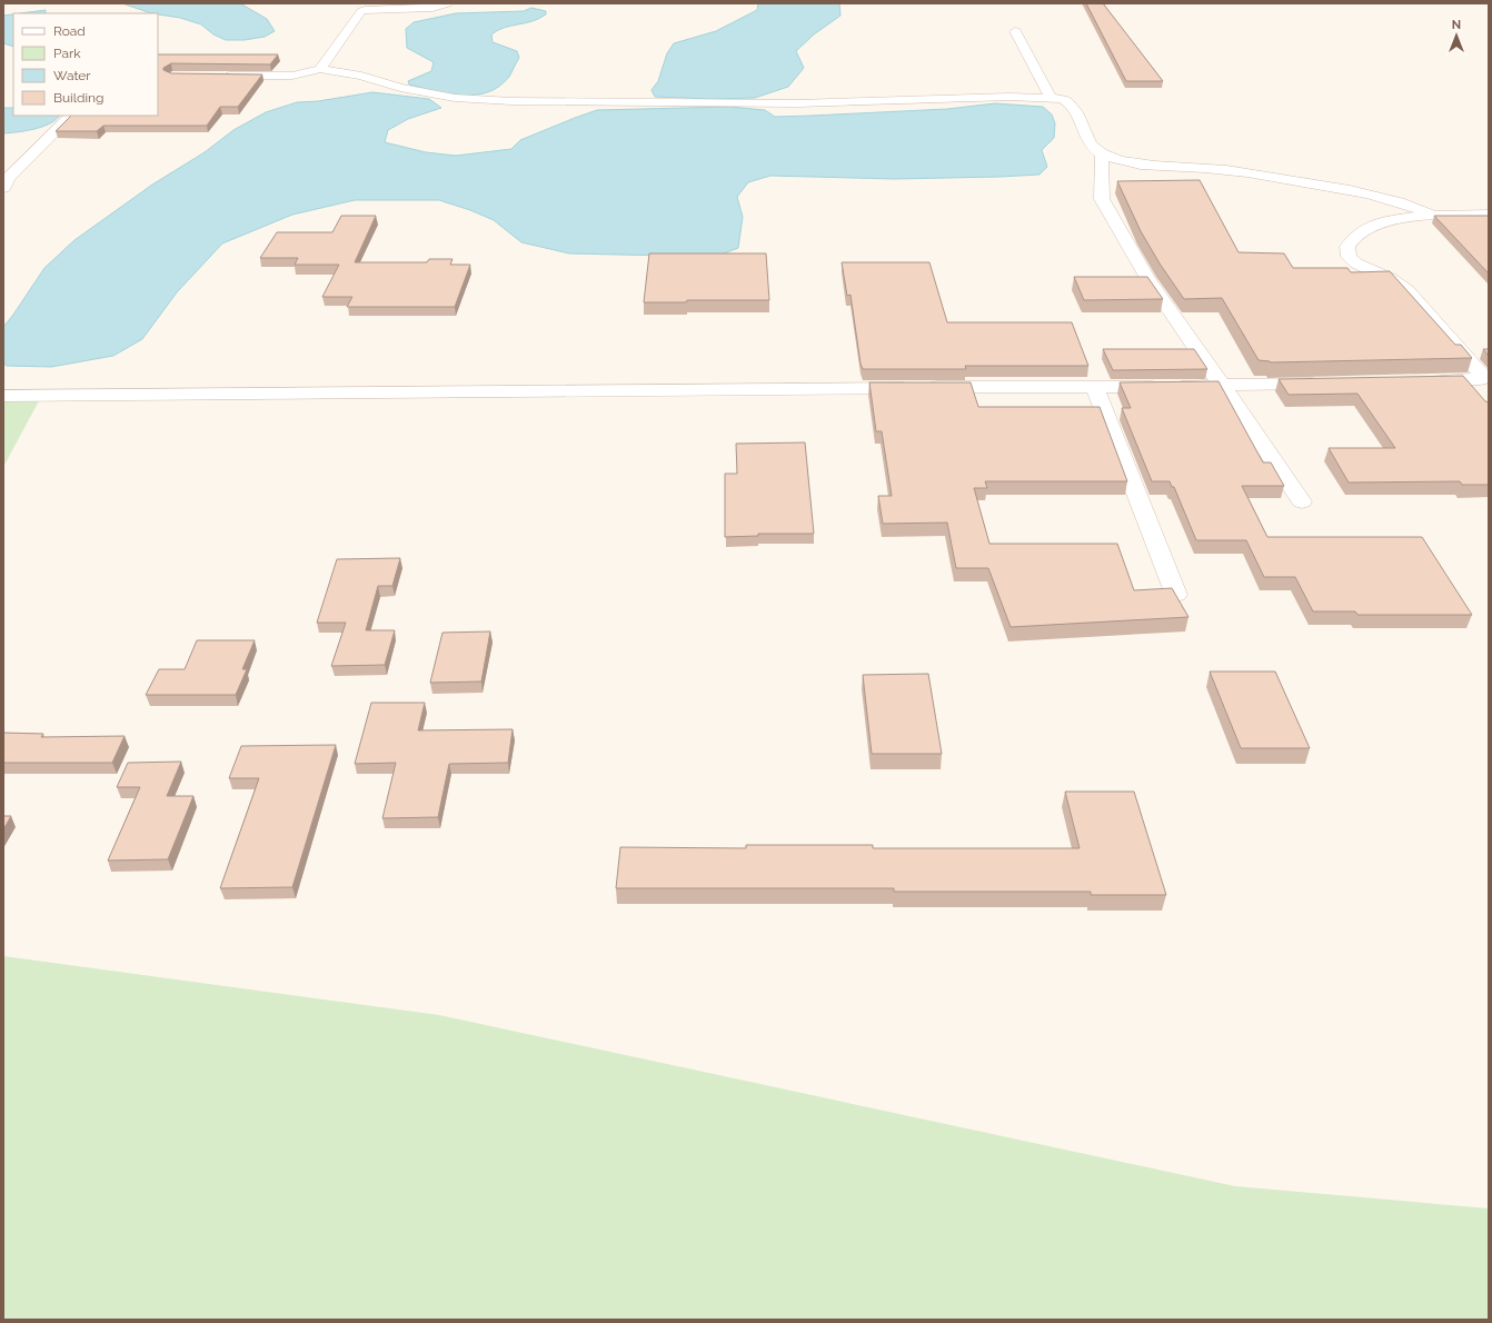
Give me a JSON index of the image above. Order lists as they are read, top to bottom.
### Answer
{
  "legend": [
    "Road",
    "Park",
    "Water",
    "Building"
  ],
  "north": "top"
}
